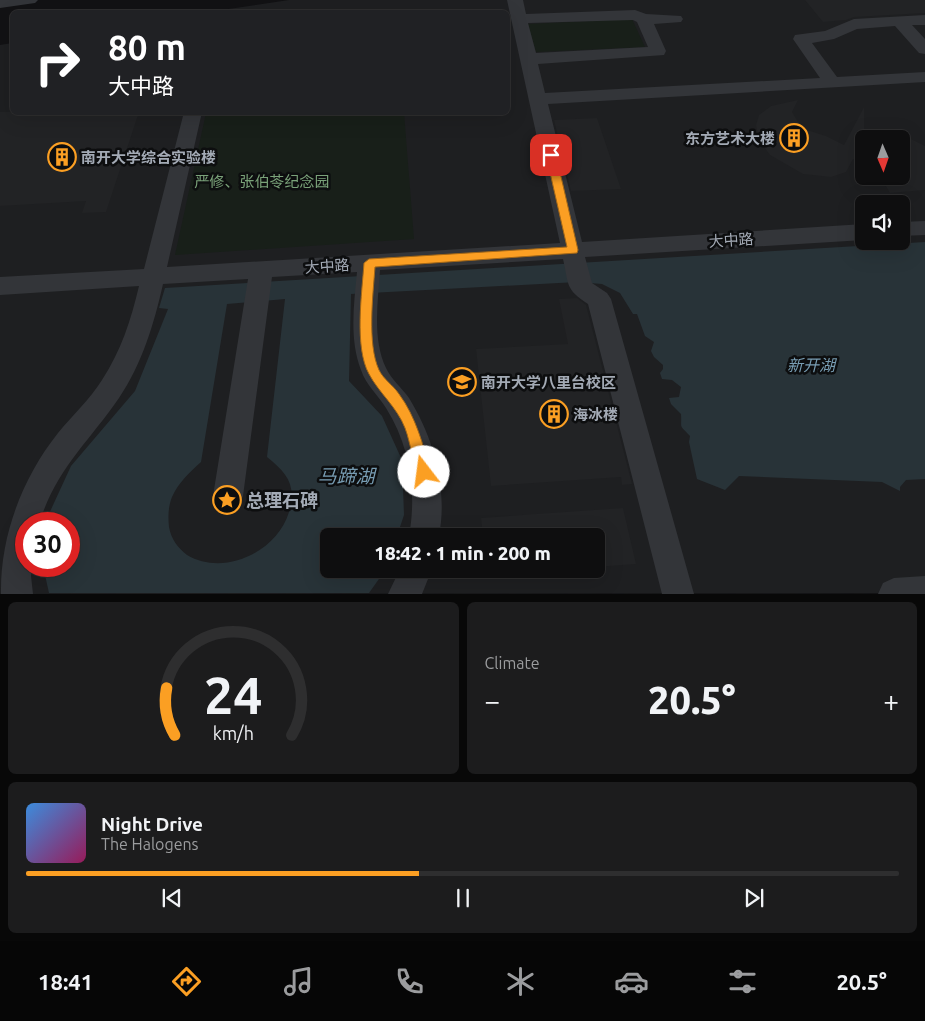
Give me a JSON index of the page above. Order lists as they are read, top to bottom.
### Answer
{
  "streets": {
    "street": ["大中路"]
  },
  "water": ["新开湖", "马蹄湖"],
  "parks": ["严修、张伯苓纪念园"],
  "places": {
    "building": ["东方艺术大楼", "南开大学综合实验楼", "海冰楼"],
    "school or university": ["南开大学八里台校区"],
    "place": ["总理石碑"]
  },
  "north": "bottom",
  "page": {
    "turn": ["80 m", "大中路"],
    "limit": "30",
    "trip": "18:42 · 1 min · 200 m",
    "tile": "Climate",
    "heat": ["−", "20.5°", "+"],
    "song": ["Night Drive", "The Halogens"],
    "tabs": ["18:41", "20.5°"],
    "gauge": ["24", "km/h"]
  }
}
